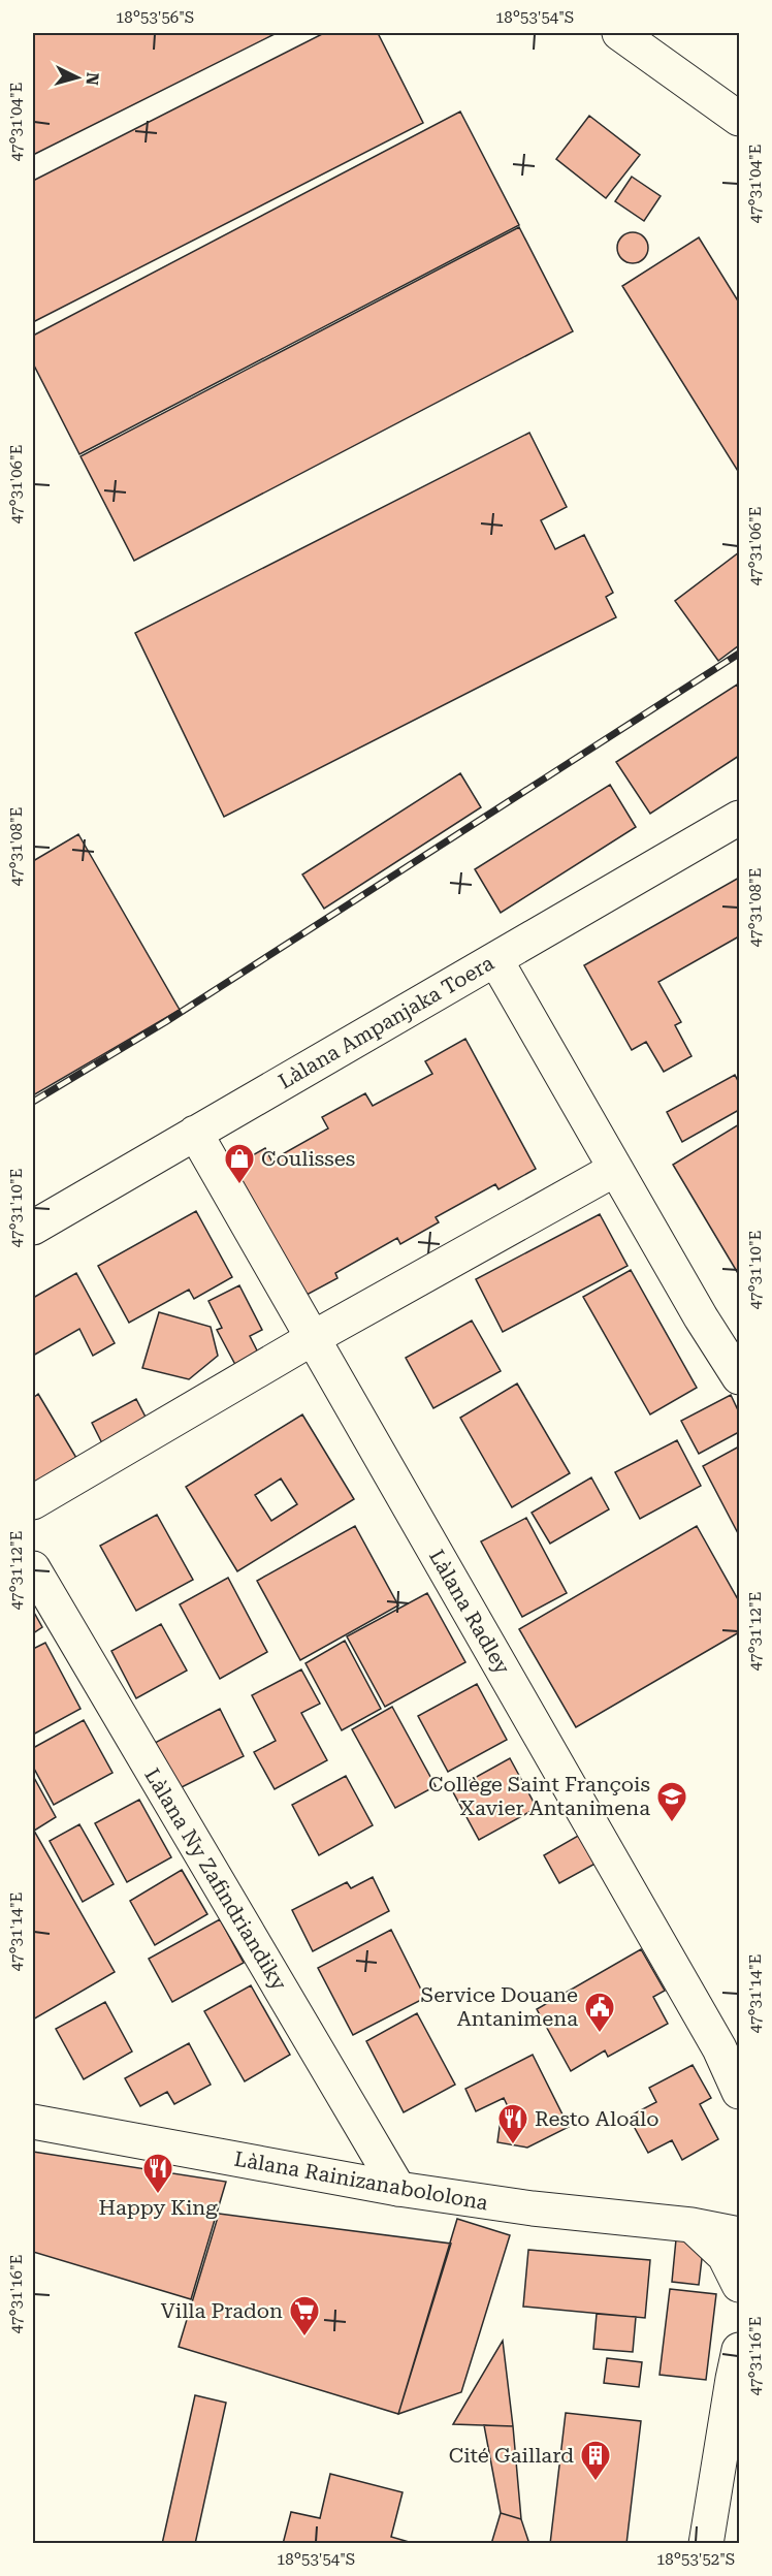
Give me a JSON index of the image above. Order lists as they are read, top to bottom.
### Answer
{
  "streets": {
    "main road": [
      "Làlana Ampanjaka Toera",
      "Làlana Radley",
      "Làlana Ny Zafindriandiky",
      "Làlana Rainizanabololona"
    ]
  },
  "crossings": [
    ["Làlana Ampanjaka Toera", "Làlana Radley"],
    ["Làlana Ny Zafindriandiky", "Làlana Rainizanabololona"]
  ],
  "places": {
    "shop": ["Coulisses"],
    "school or university": ["Collège Saint François Xavier Antanimena"],
    "public building": ["Service Douane Antanimena"],
    "restaurant": ["Resto Aloalo", "Happy King"],
    "supermarket": ["Villa Pradon"],
    "building": ["Cité Gaillard"]
  },
  "north": "right",
  "coordinates": [
    "18°53'56\"S",
    "18°53'54\"S",
    "47°31'04\"E",
    "47°31'06\"E",
    "47°31'08\"E",
    "47°31'10\"E",
    "47°31'12\"E",
    "47°31'14\"E",
    "47°31'16\"E",
    "18°53'52\"S"
  ]
}
